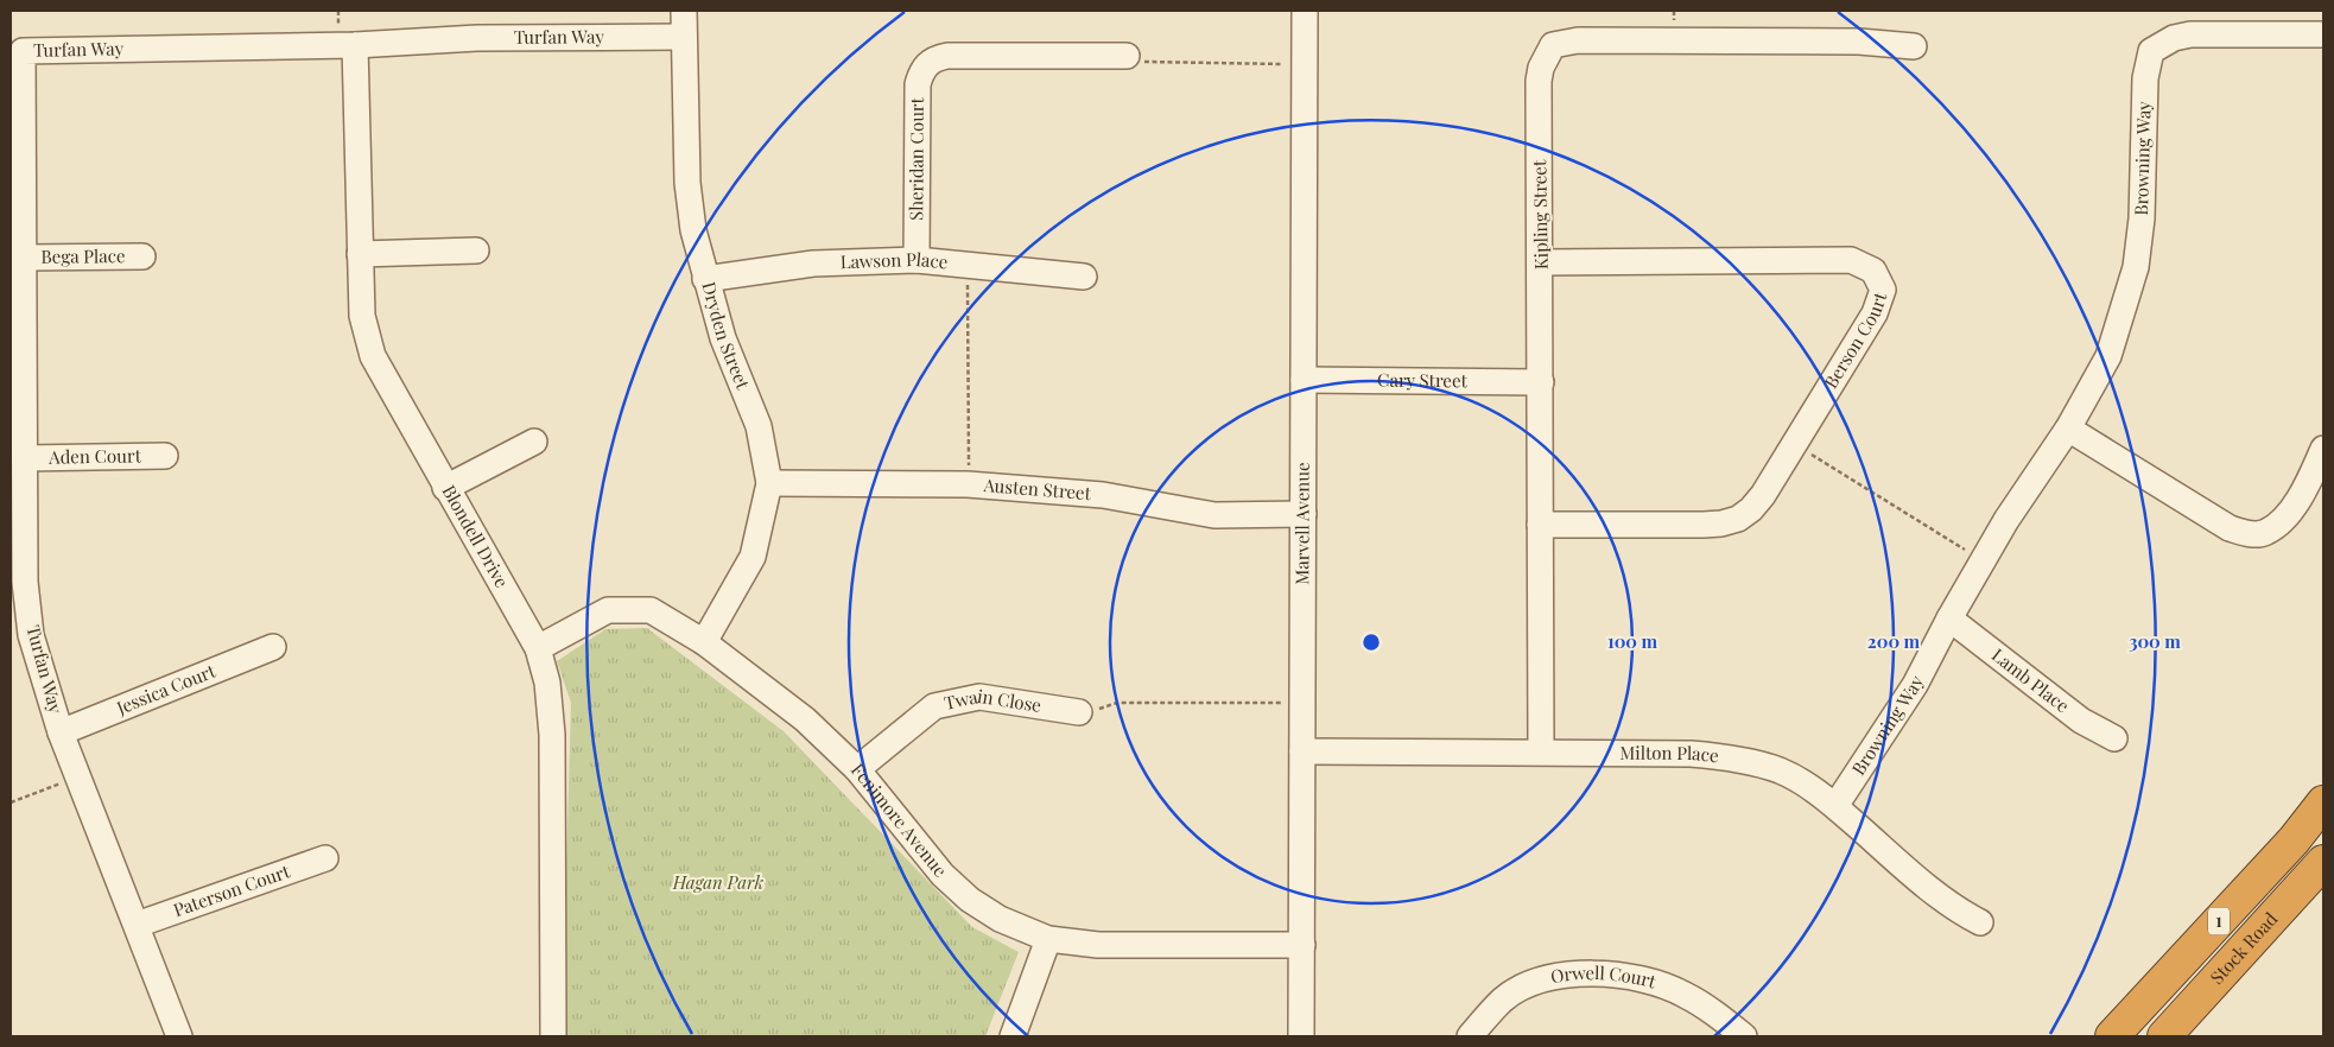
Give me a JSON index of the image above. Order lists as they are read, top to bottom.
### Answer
{
  "streets": {
    "highway": ["1", "Stock Road"],
    "street": [
      "Turfan Way",
      "Sheridan Court",
      "Browning Way",
      "Kipling Street",
      "Bega Place",
      "Lawson Place",
      "Dryden Street",
      "Berson Court",
      "Cary Street",
      "Aden Court",
      "Austen Street",
      "Marvell Avenue",
      "Blondell Drive",
      "Lamb Place",
      "Jessica Court",
      "Twain Close",
      "Milton Place",
      "Fenimore Avenue",
      "Paterson Court",
      "Orwell Court"
    ]
  },
  "crossings": [
    ["Turfan Way", "Bega Place"],
    ["Turfan Way", "Dryden Street"],
    ["Turfan Way", "Aden Court"],
    ["Turfan Way", "Blondell Drive"],
    ["Turfan Way", "Jessica Court"],
    ["Turfan Way", "Paterson Court"],
    ["Sheridan Court", "Lawson Place"],
    ["Browning Way", "Lamb Place"],
    ["Browning Way", "Milton Place"],
    ["Kipling Street", "Berson Court"],
    ["Kipling Street", "Cary Street"],
    ["Kipling Street", "Milton Place"],
    ["Lawson Place", "Dryden Street"],
    ["Dryden Street", "Austen Street"],
    ["Dryden Street", "Fenimore Avenue"],
    ["Cary Street", "Marvell Avenue"],
    ["Austen Street", "Marvell Avenue"],
    ["Marvell Avenue", "Milton Place"],
    ["Marvell Avenue", "Fenimore Avenue"],
    ["Blondell Drive", "Fenimore Avenue"],
    ["Twain Close", "Fenimore Avenue"]
  ],
  "parks": ["Hagan Park"],
  "rings": ["100 m", "200 m", "300 m"]
}
